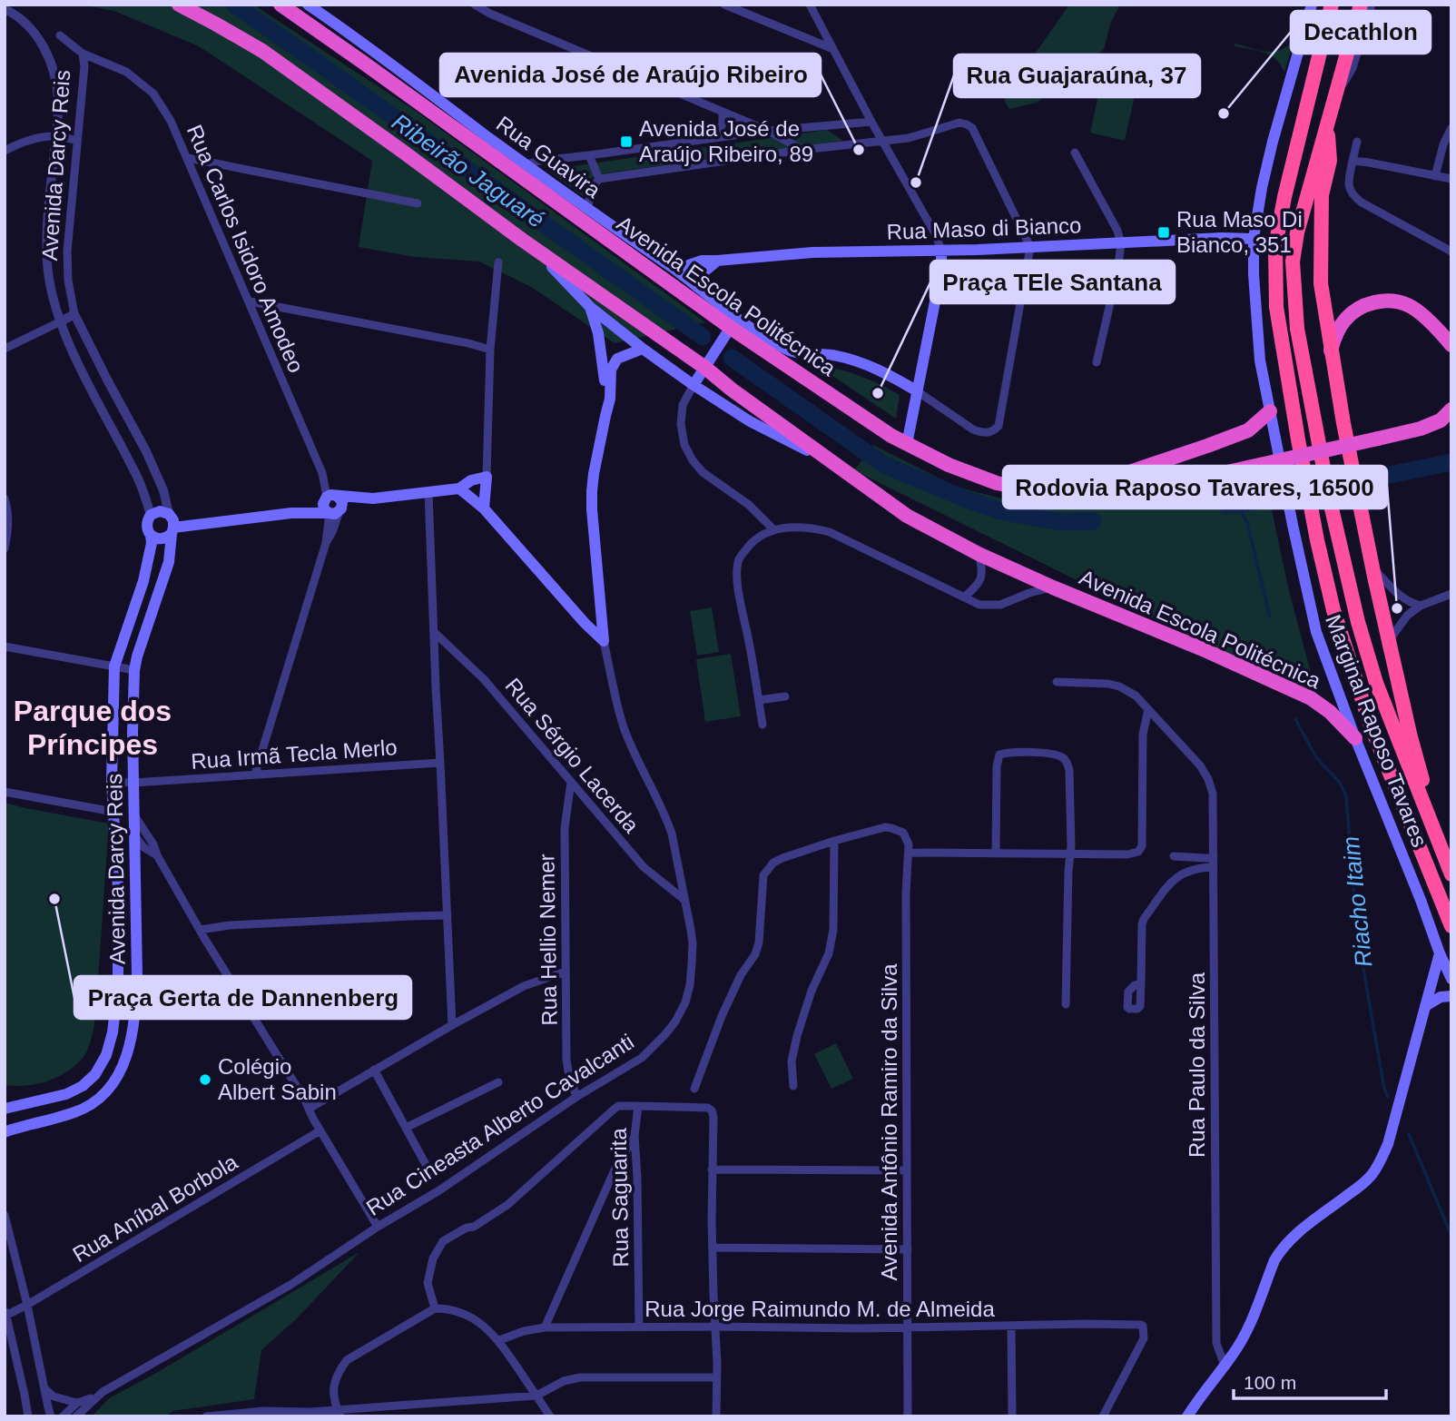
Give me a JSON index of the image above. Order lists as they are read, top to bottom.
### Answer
{
  "streets": {
    "highway": ["Avenida Escola Politécnica"],
    "main road": [
      "Rua Guavira",
      "Avenida Darcy Reis",
      "Rua Maso di Bianco",
      "Marginal Raposo Tavares",
      "Rua Cineasta Alberto Cavalcanti"
    ],
    "street": [
      "Rua Carlos Isidoro Amodeo",
      "Rua Irmã Tecla Merlo",
      "Rua Sérgio Lacerda",
      "Rua Hellio Nemer",
      "Rua Paulo da Silva",
      "Avenida Antônio Ramiro da Silva",
      "Rua Saguarita",
      "Rua Aníbal Borbola",
      "Rua Jorge Raimundo M. de Almeida"
    ]
  },
  "crossings": [
    ["Rua Guavira", "Rua Maso di Bianco"],
    ["Rua Guavira", "Avenida Escola Politécnica"],
    ["Avenida Darcy Reis", "Rua Carlos Isidoro Amodeo"],
    ["Avenida Darcy Reis", "Rua Irmã Tecla Merlo"],
    ["Rua Maso di Bianco", "Marginal Raposo Tavares"],
    ["Avenida Escola Politécnica", "Marginal Raposo Tavares"],
    ["Avenida Escola Politécnica", "Rua Cineasta Alberto Cavalcanti"],
    ["Rua Sérgio Lacerda", "Rua Hellio Nemer"],
    ["Rua Sérgio Lacerda", "Rua Cineasta Alberto Cavalcanti"],
    ["Rua Hellio Nemer", "Rua Cineasta Alberto Cavalcanti"],
    ["Avenida Antônio Ramiro da Silva", "Rua Jorge Raimundo M. de Almeida"],
    ["Rua Saguarita", "Rua Jorge Raimundo M. de Almeida"]
  ],
  "districts": ["Parque dos Príncipes"],
  "water": ["Ribeirão Jaguaré", "Riacho Itaim"],
  "places": {
    "other": [
      "Decathlon",
      "Avenida José de Araújo Ribeiro",
      "Rua Guajaraúna, 37",
      "Praça TEle Santana",
      "Rodovia Raposo Tavares, 16500",
      "Praça Gerta de Dannenberg",
      "Colégio Albert Sabin"
    ],
    "transit": ["Avenida José de Araújo Ribeiro, 89", "Rua Maso Di Bianco, 351"]
  },
  "scale_bar": "100 m"
}
